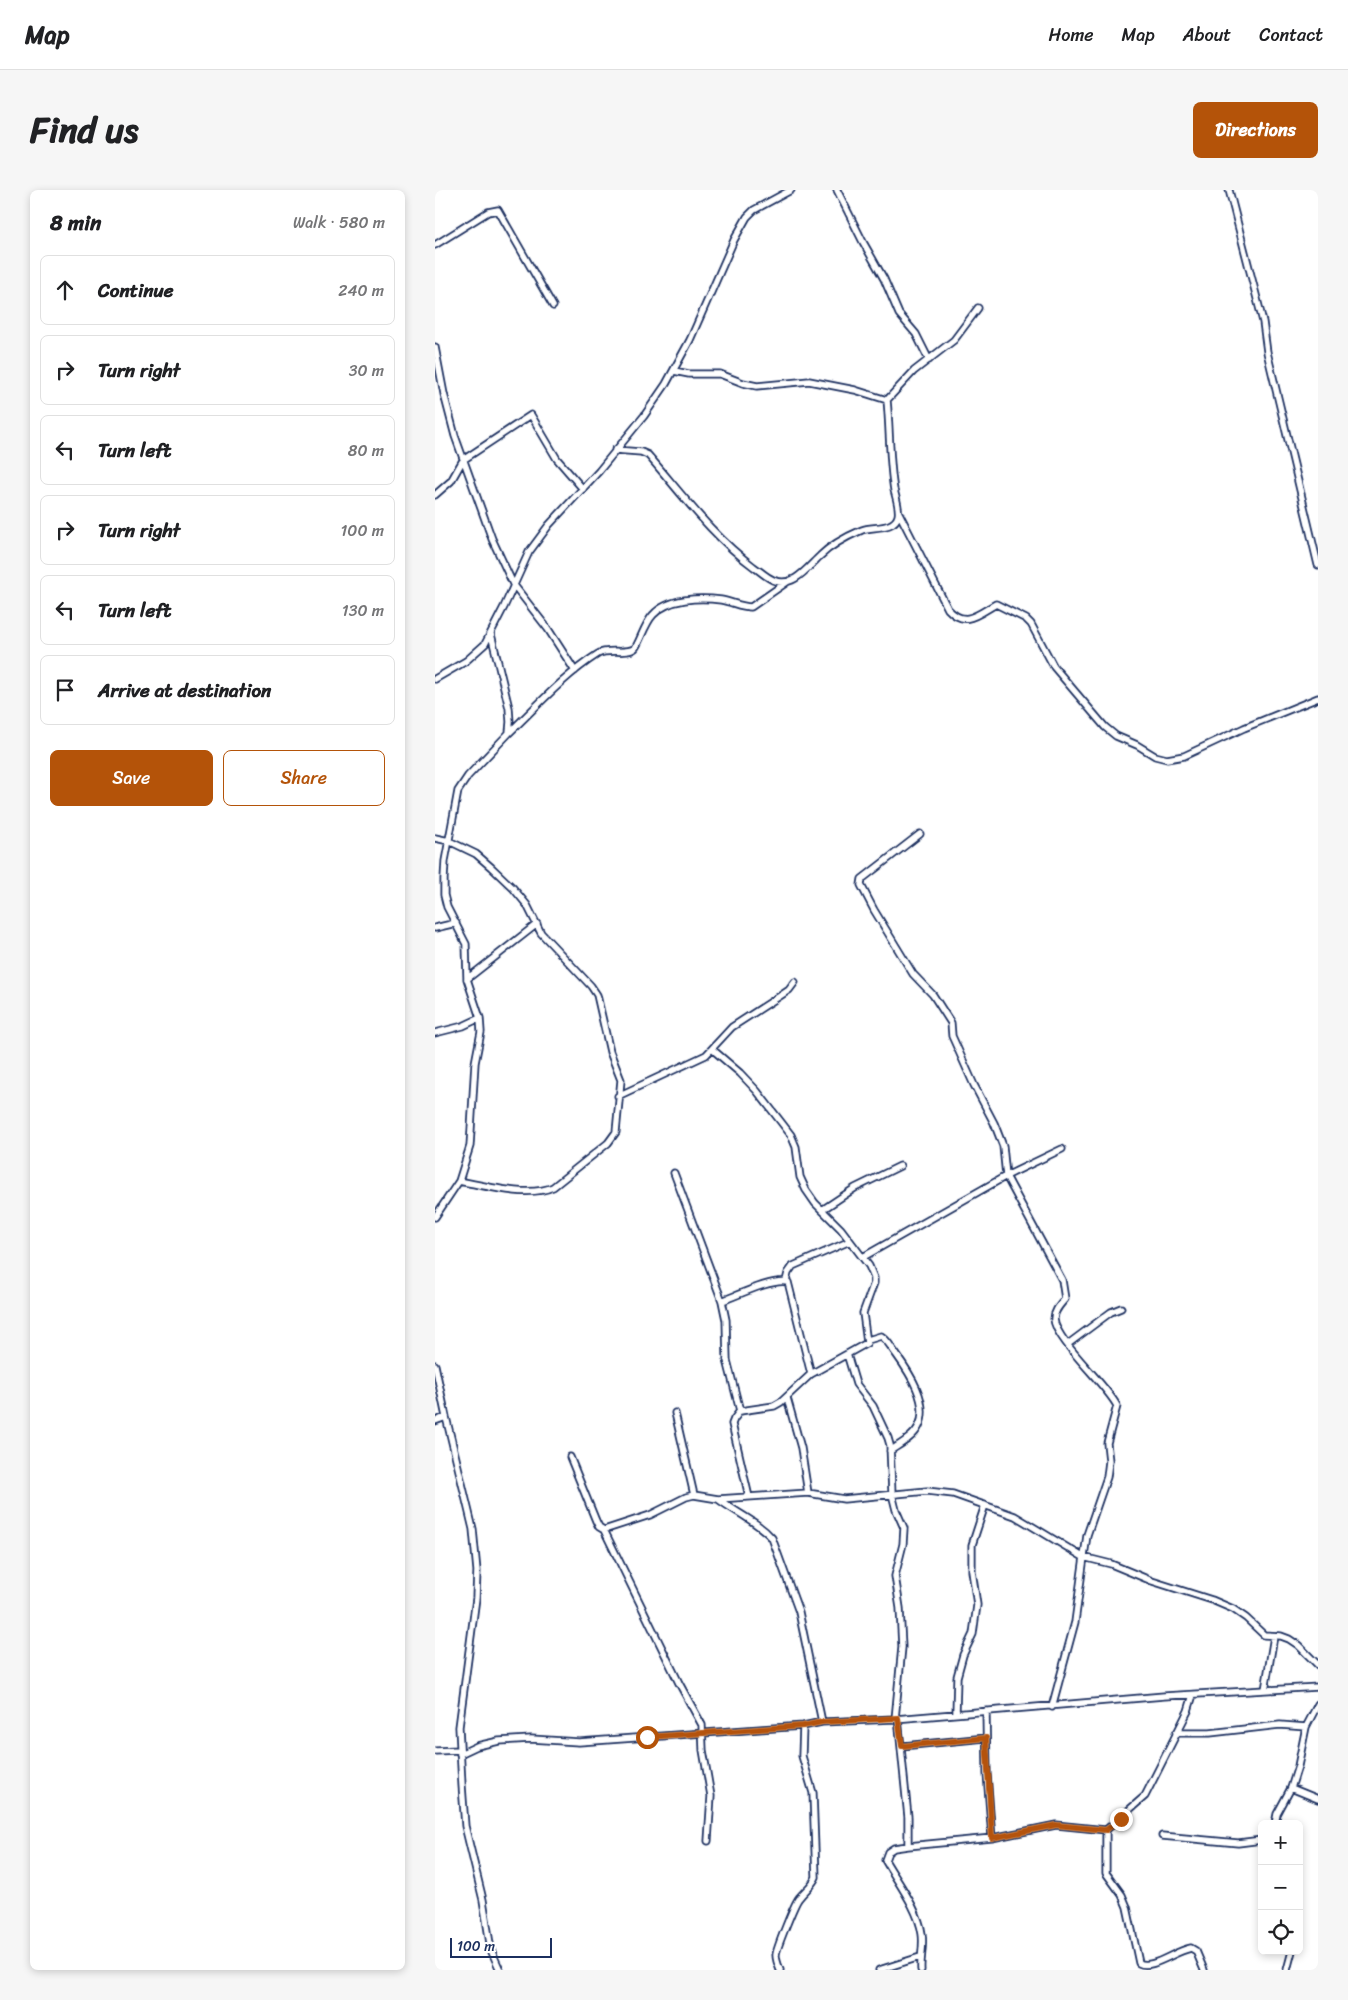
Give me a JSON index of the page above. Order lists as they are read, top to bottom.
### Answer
{
  "scale_bar": "100 m",
  "page": {
    "header": "Map",
    "nav": [
      "Home",
      "Map",
      "About",
      "Contact"
    ],
    "title": "Find us",
    "buttons": [
      "Directions",
      ["Save", "Share"]
    ],
    "heading": ["8 min", "Walk · 580 m"],
    "list": [
      ["Continue", "240 m"],
      ["Turn right", "30 m"],
      ["Turn left", "80 m"],
      ["Turn right", "100 m"],
      ["Turn left", "130 m"],
      "Arrive at destination"
    ],
    "map_buttons": ["+", "−"],
    "scale": "100 m"
  }
}
